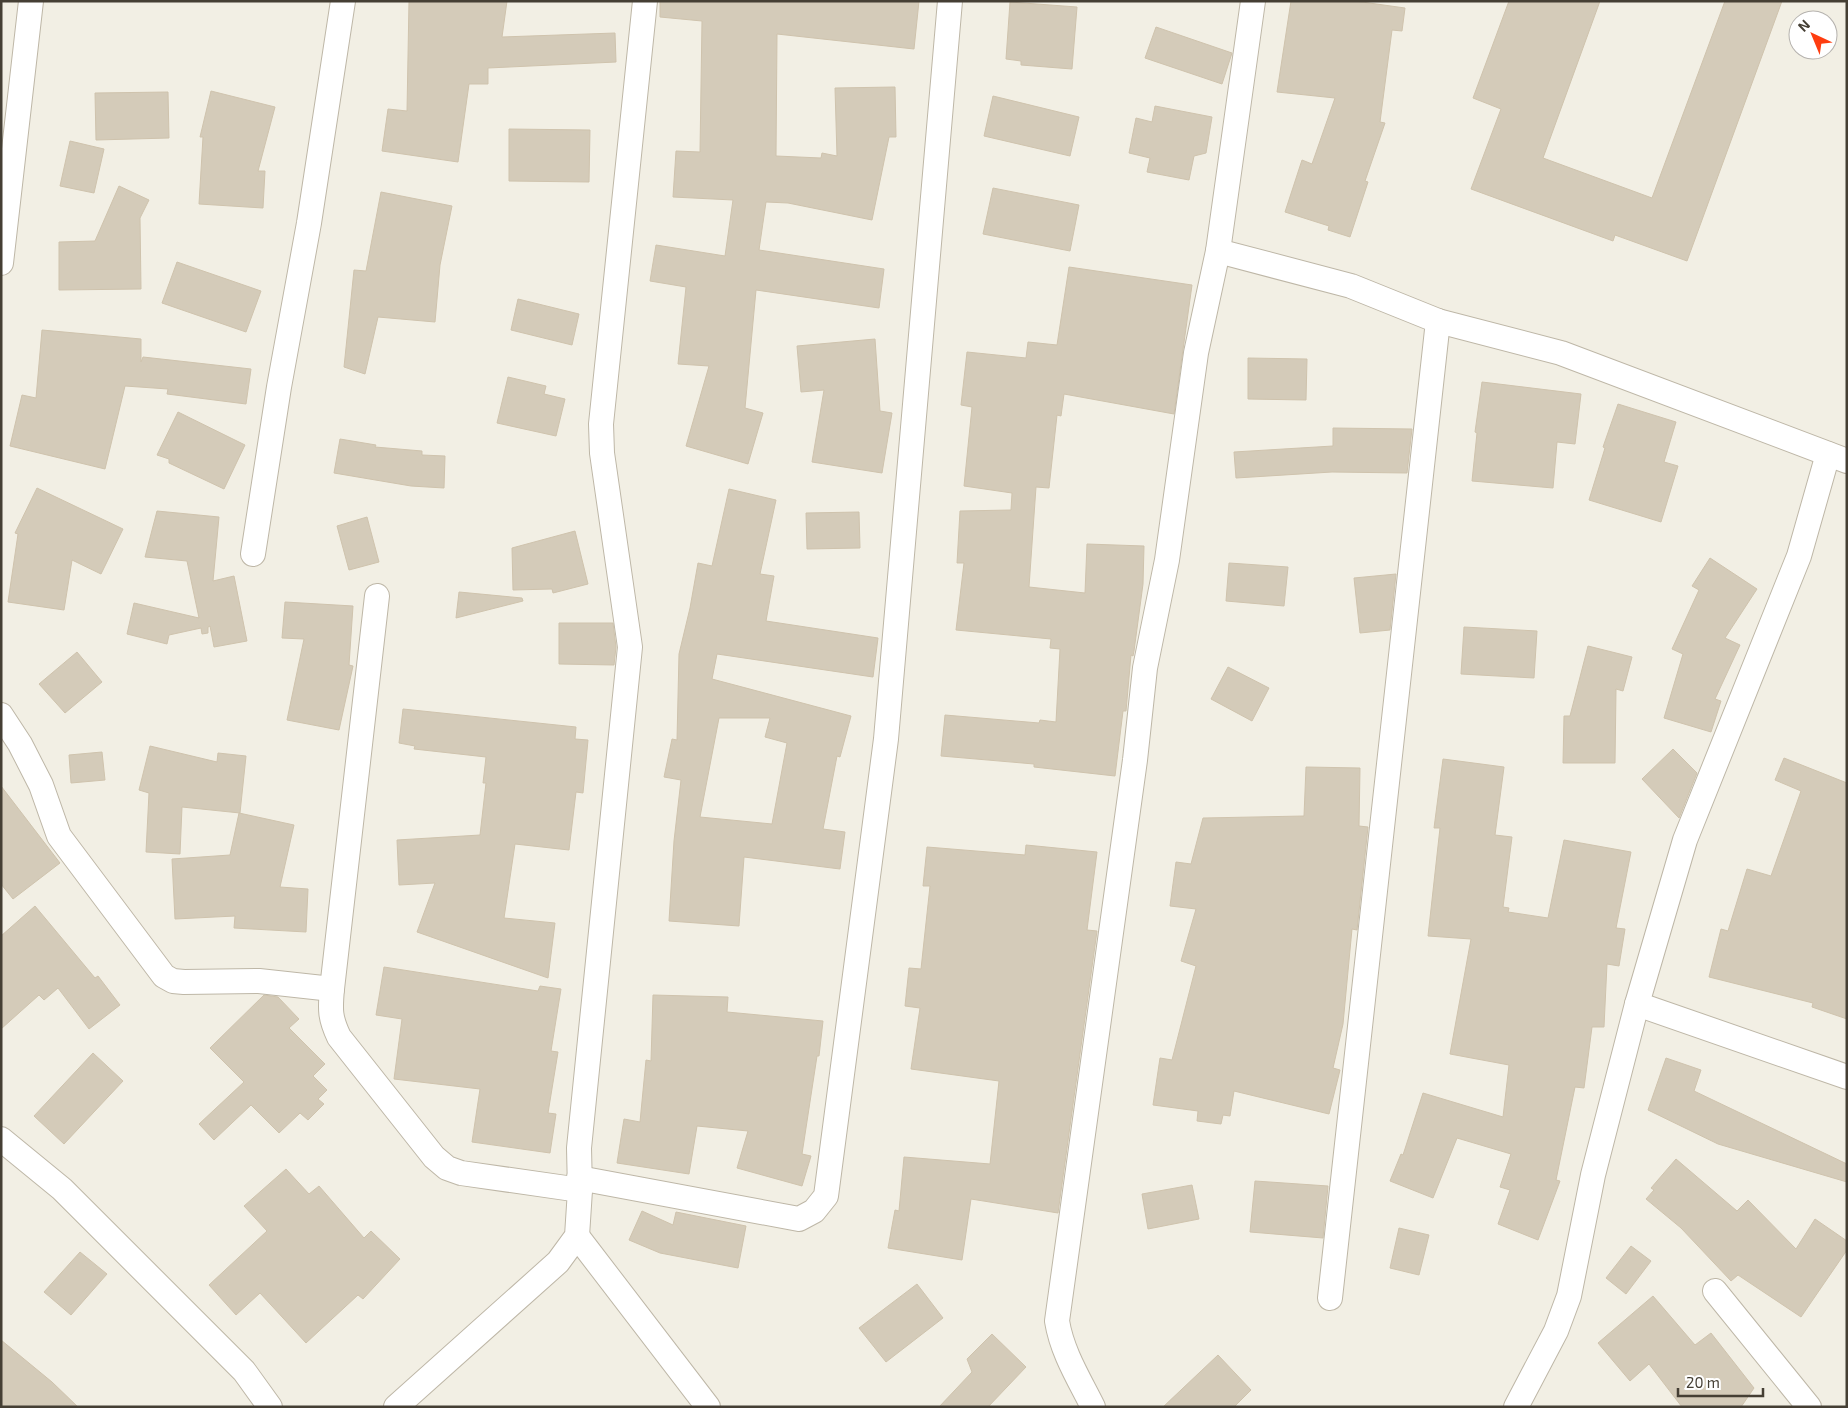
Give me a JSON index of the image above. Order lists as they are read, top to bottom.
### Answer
{
  "scale_bar": "20 m",
  "north": "top left"
}
